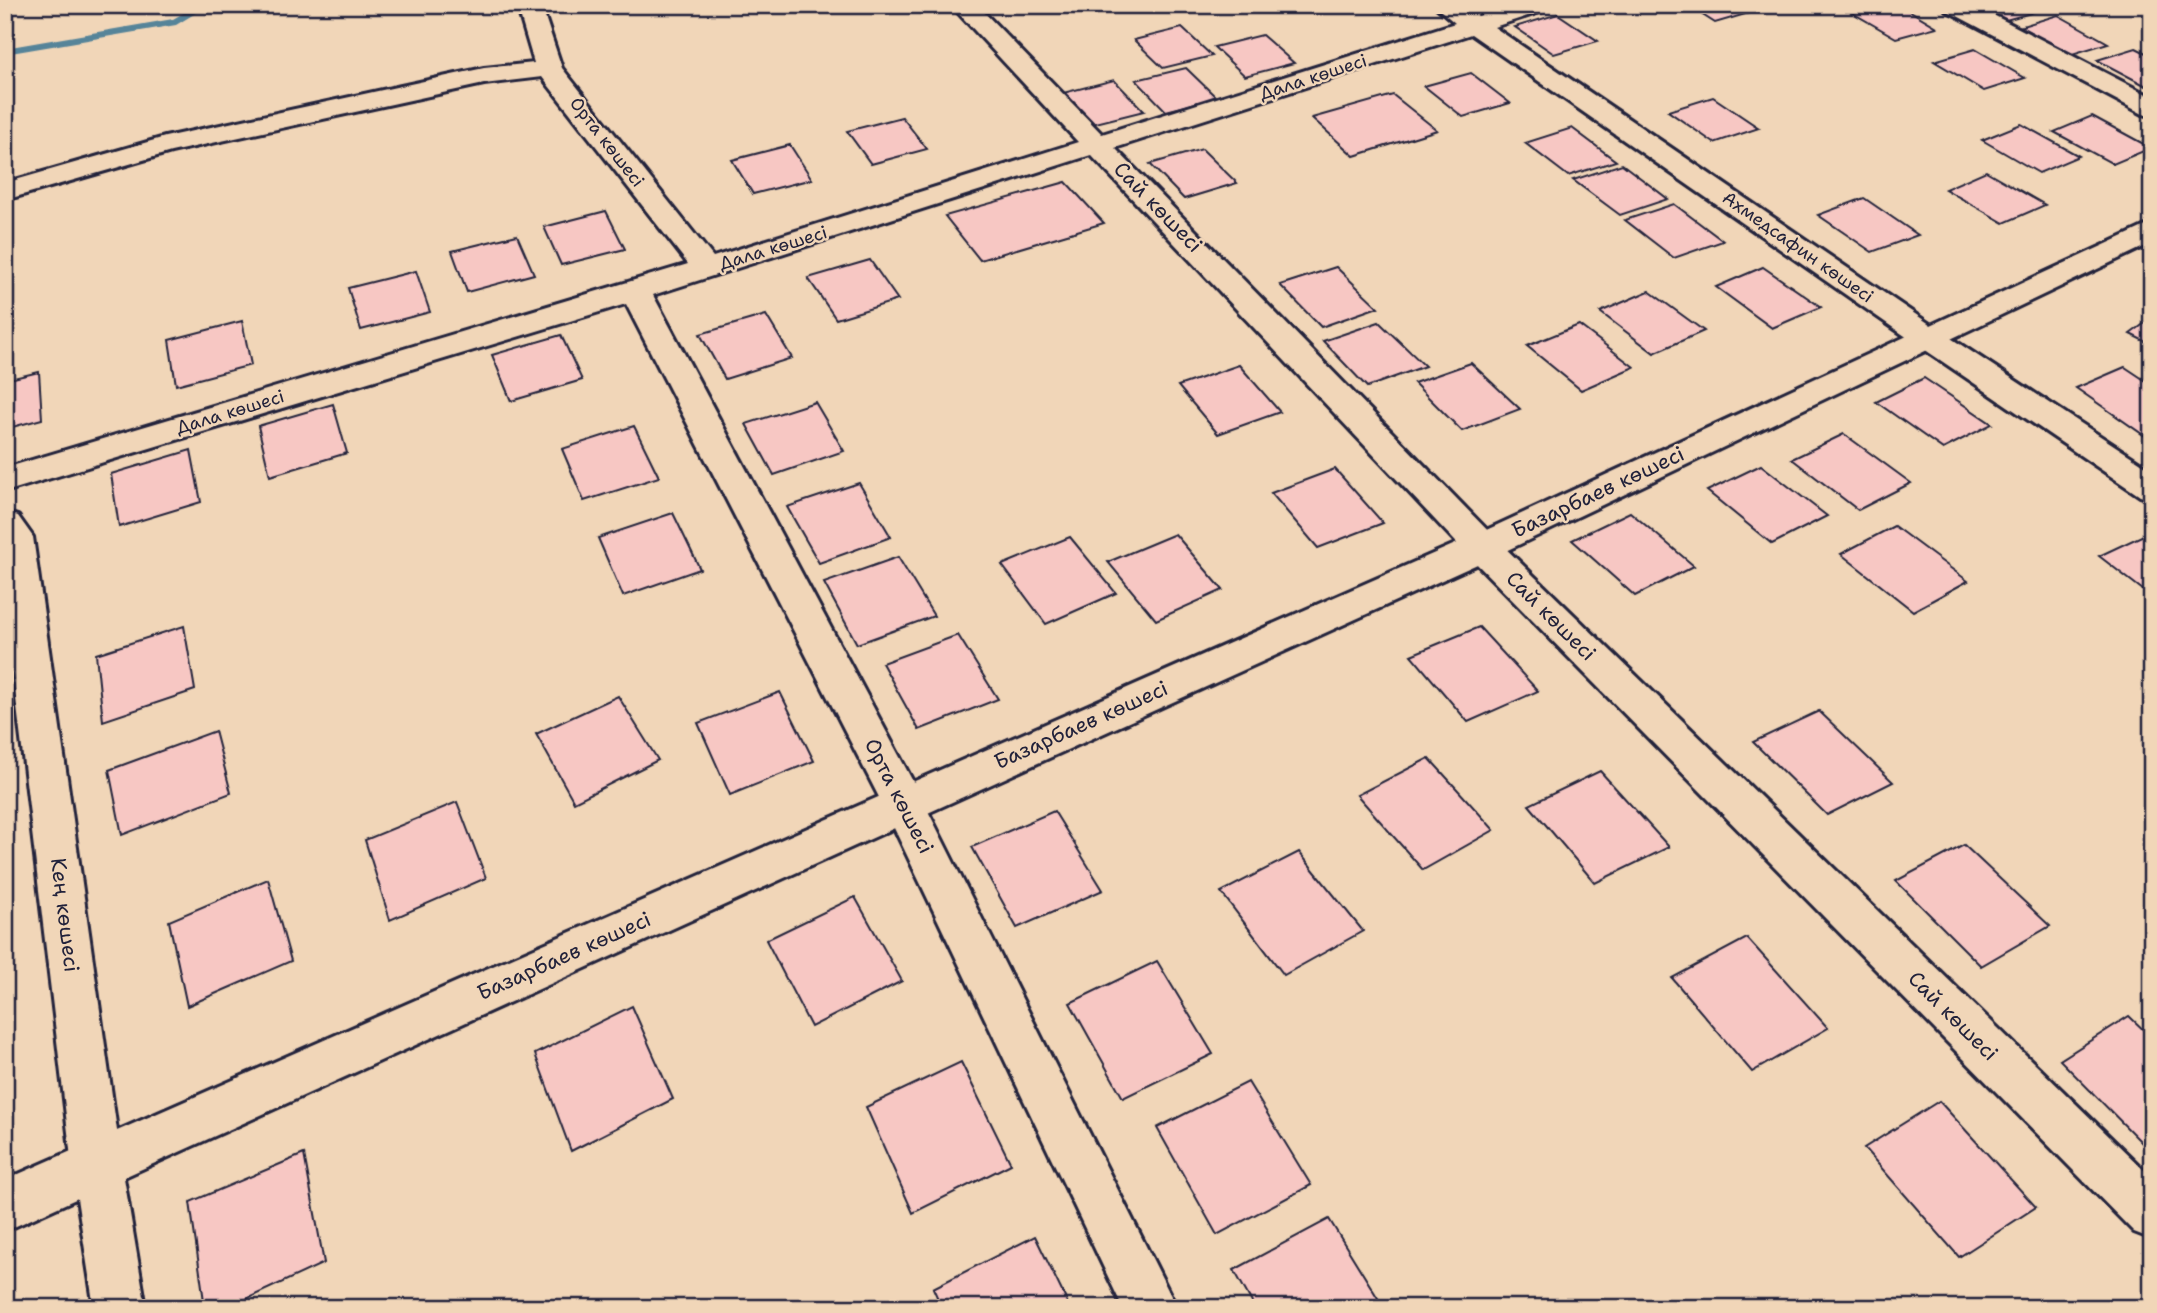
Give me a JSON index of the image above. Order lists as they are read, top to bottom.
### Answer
{
  "streets": {
    "street": [
      "Дала көшесі",
      "Орта көшесі",
      "Сай көшесі",
      "Ахмедсафин көшесі",
      "Базарбаев көшесі",
      "Кең көшесі"
    ]
  },
  "crossings": [
    ["Дала көшесі", "Орта көшесі"],
    ["Дала көшесі", "Сай көшесі"],
    ["Дала көшесі", "Ахмедсафин көшесі"],
    ["Орта көшесі", "Базарбаев көшесі"],
    ["Сай көшесі", "Базарбаев көшесі"],
    ["Ахмедсафин көшесі", "Базарбаев көшесі"],
    ["Базарбаев көшесі", "Кең көшесі"]
  ]
}
